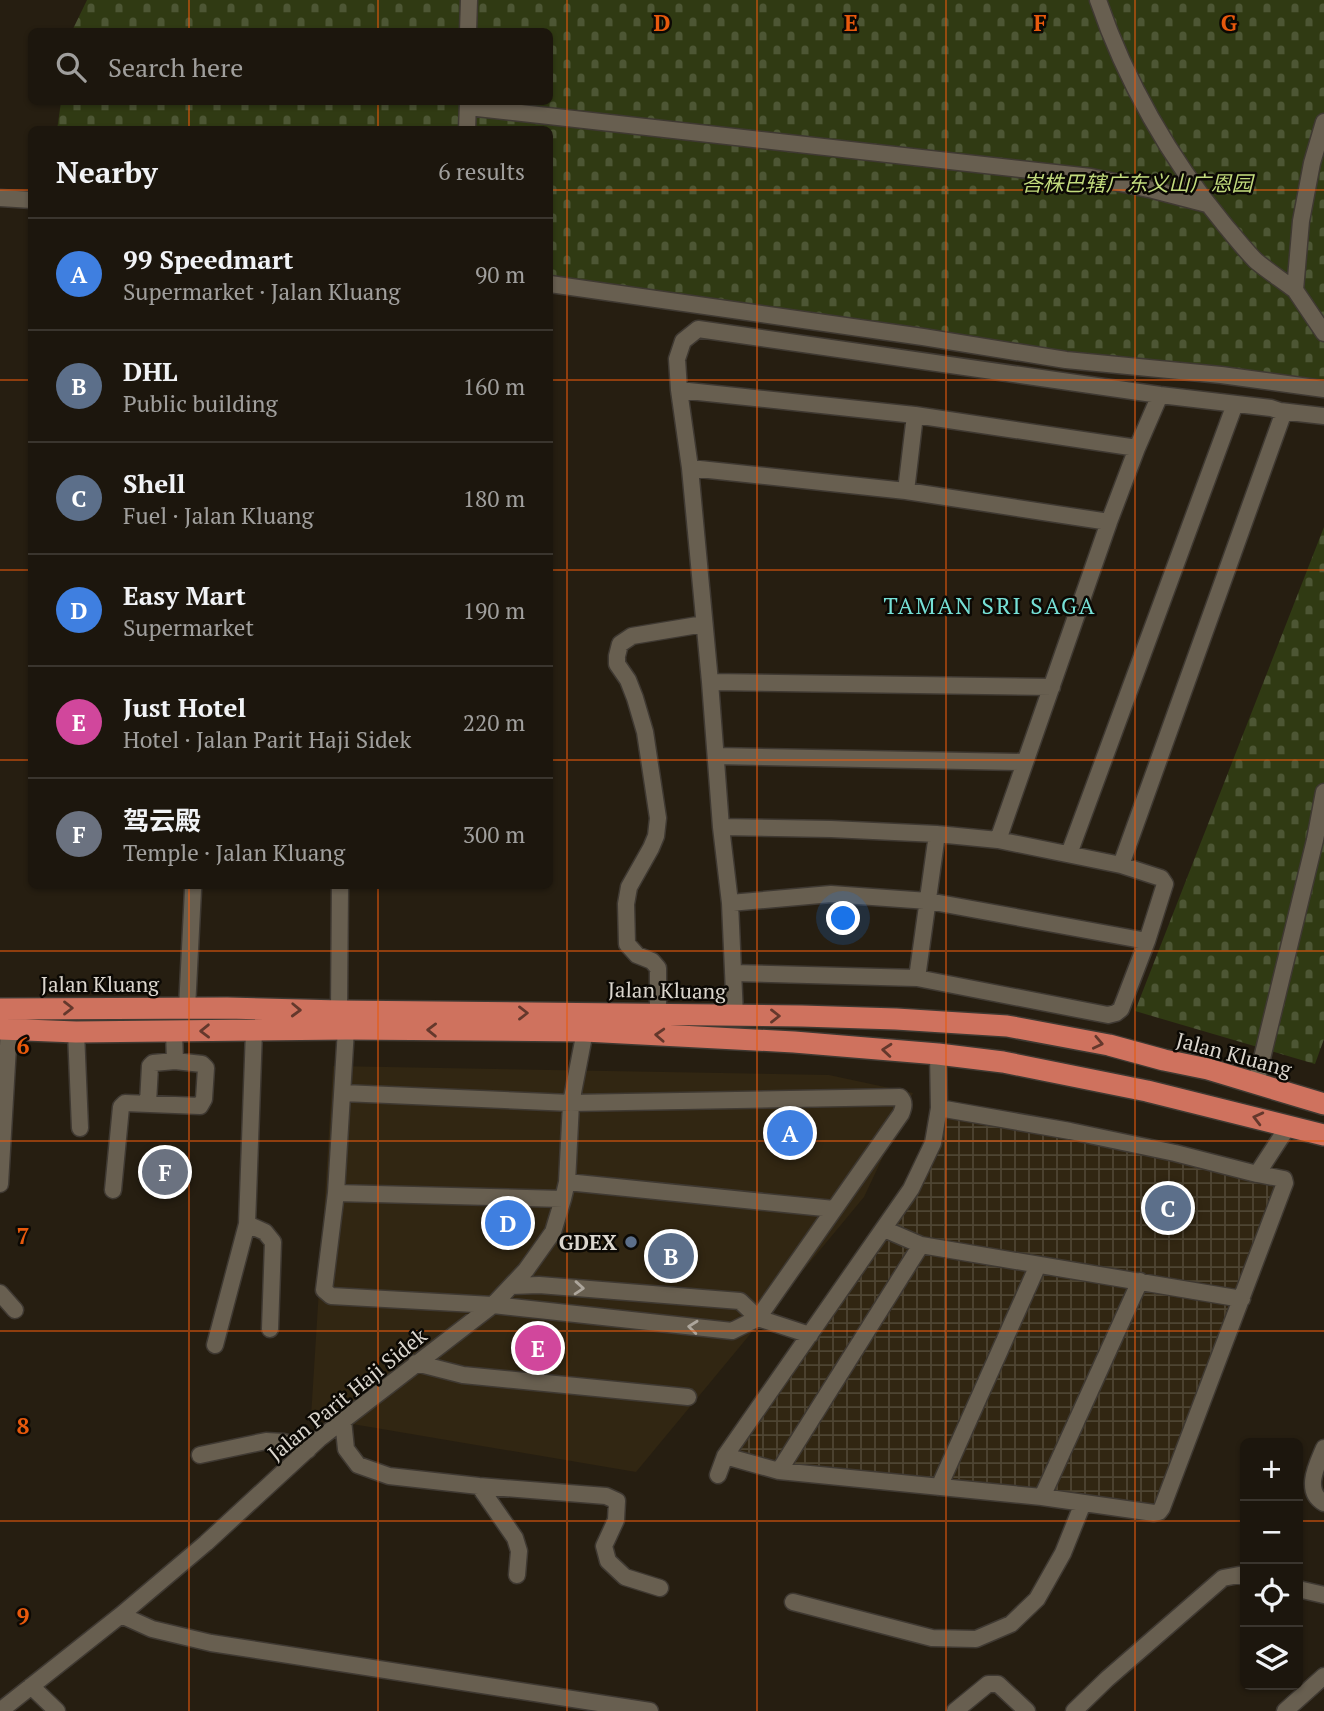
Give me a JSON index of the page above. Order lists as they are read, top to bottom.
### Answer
{
  "streets": {
    "highway": ["Jalan Kluang"],
    "street": ["Jalan Parit Haji Sidek"]
  },
  "crossings": [
    ["Jalan Kluang", "Jalan Parit Haji Sidek"]
  ],
  "districts": ["TAMAN SRI SAGA"],
  "parks": ["峇株巴辖广东义山广恩园"],
  "places": ["GDEX"],
  "page": {
    "search": "Search here",
    "heading": ["Nearby", "6 results"],
    "list": [
      {
        "mark": "A",
        "name": "99 Speedmart",
        "note": "Supermarket · Jalan Kluang",
        "value": "90 m"
      },
      {
        "mark": "B",
        "name": "DHL",
        "note": "Public building",
        "value": "160 m"
      },
      {
        "mark": "C",
        "name": "Shell",
        "note": "Fuel · Jalan Kluang",
        "value": "180 m"
      },
      {
        "mark": "D",
        "name": "Easy Mart",
        "note": "Supermarket",
        "value": "190 m"
      },
      {
        "mark": "E",
        "name": "Just Hotel",
        "note": "Hotel · Jalan Parit Haji Sidek",
        "value": "220 m"
      },
      {
        "mark": "F",
        "name": "驾云殿",
        "note": "Temple · Jalan Kluang",
        "value": "300 m"
      }
    ],
    "pins": [
      "A",
      "F",
      "C",
      "D",
      "B",
      "E"
    ],
    "map_buttons": ["+", "−"]
  },
  "grid": {
    "columns": [
      "D",
      "E",
      "F",
      "G"
    ],
    "rows": [
      "6",
      "7",
      "8",
      "9"
    ]
  }
}
